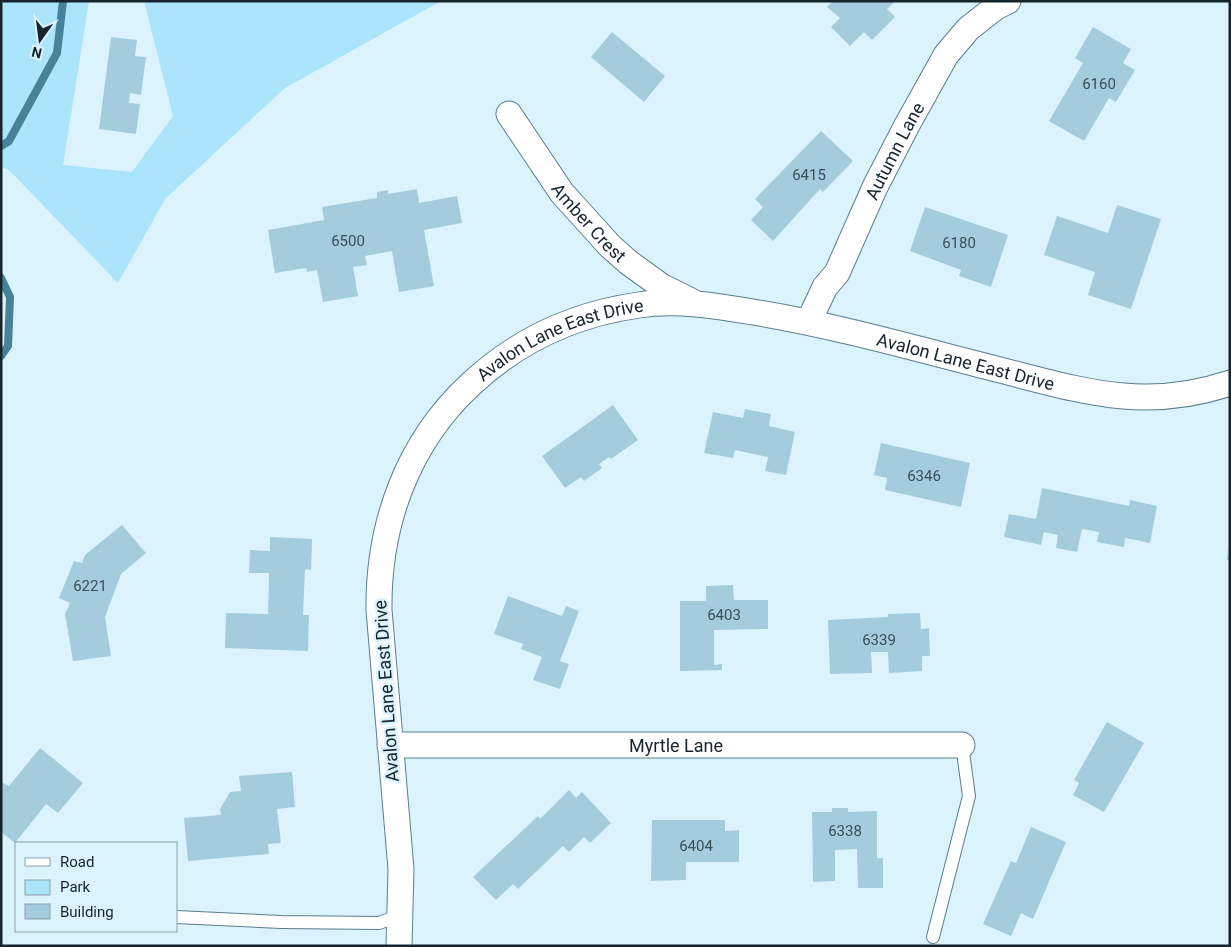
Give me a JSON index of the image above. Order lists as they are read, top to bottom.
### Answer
{
  "streets": {
    "street": [
      "Autumn Lane",
      "Amber Crest",
      "Avalon Lane East Drive",
      "Myrtle Lane"
    ]
  },
  "crossings": [
    ["Autumn Lane", "Avalon Lane East Drive"],
    ["Amber Crest", "Avalon Lane East Drive"],
    ["Avalon Lane East Drive", "Myrtle Lane"]
  ],
  "house_numbers": [
    "6160",
    "6415",
    "6500",
    "6180",
    "6346",
    "6221",
    "6403",
    "6339",
    "6338",
    "6404"
  ],
  "legend": ["Road", "Park", "Building"],
  "north": "bottom"
}
